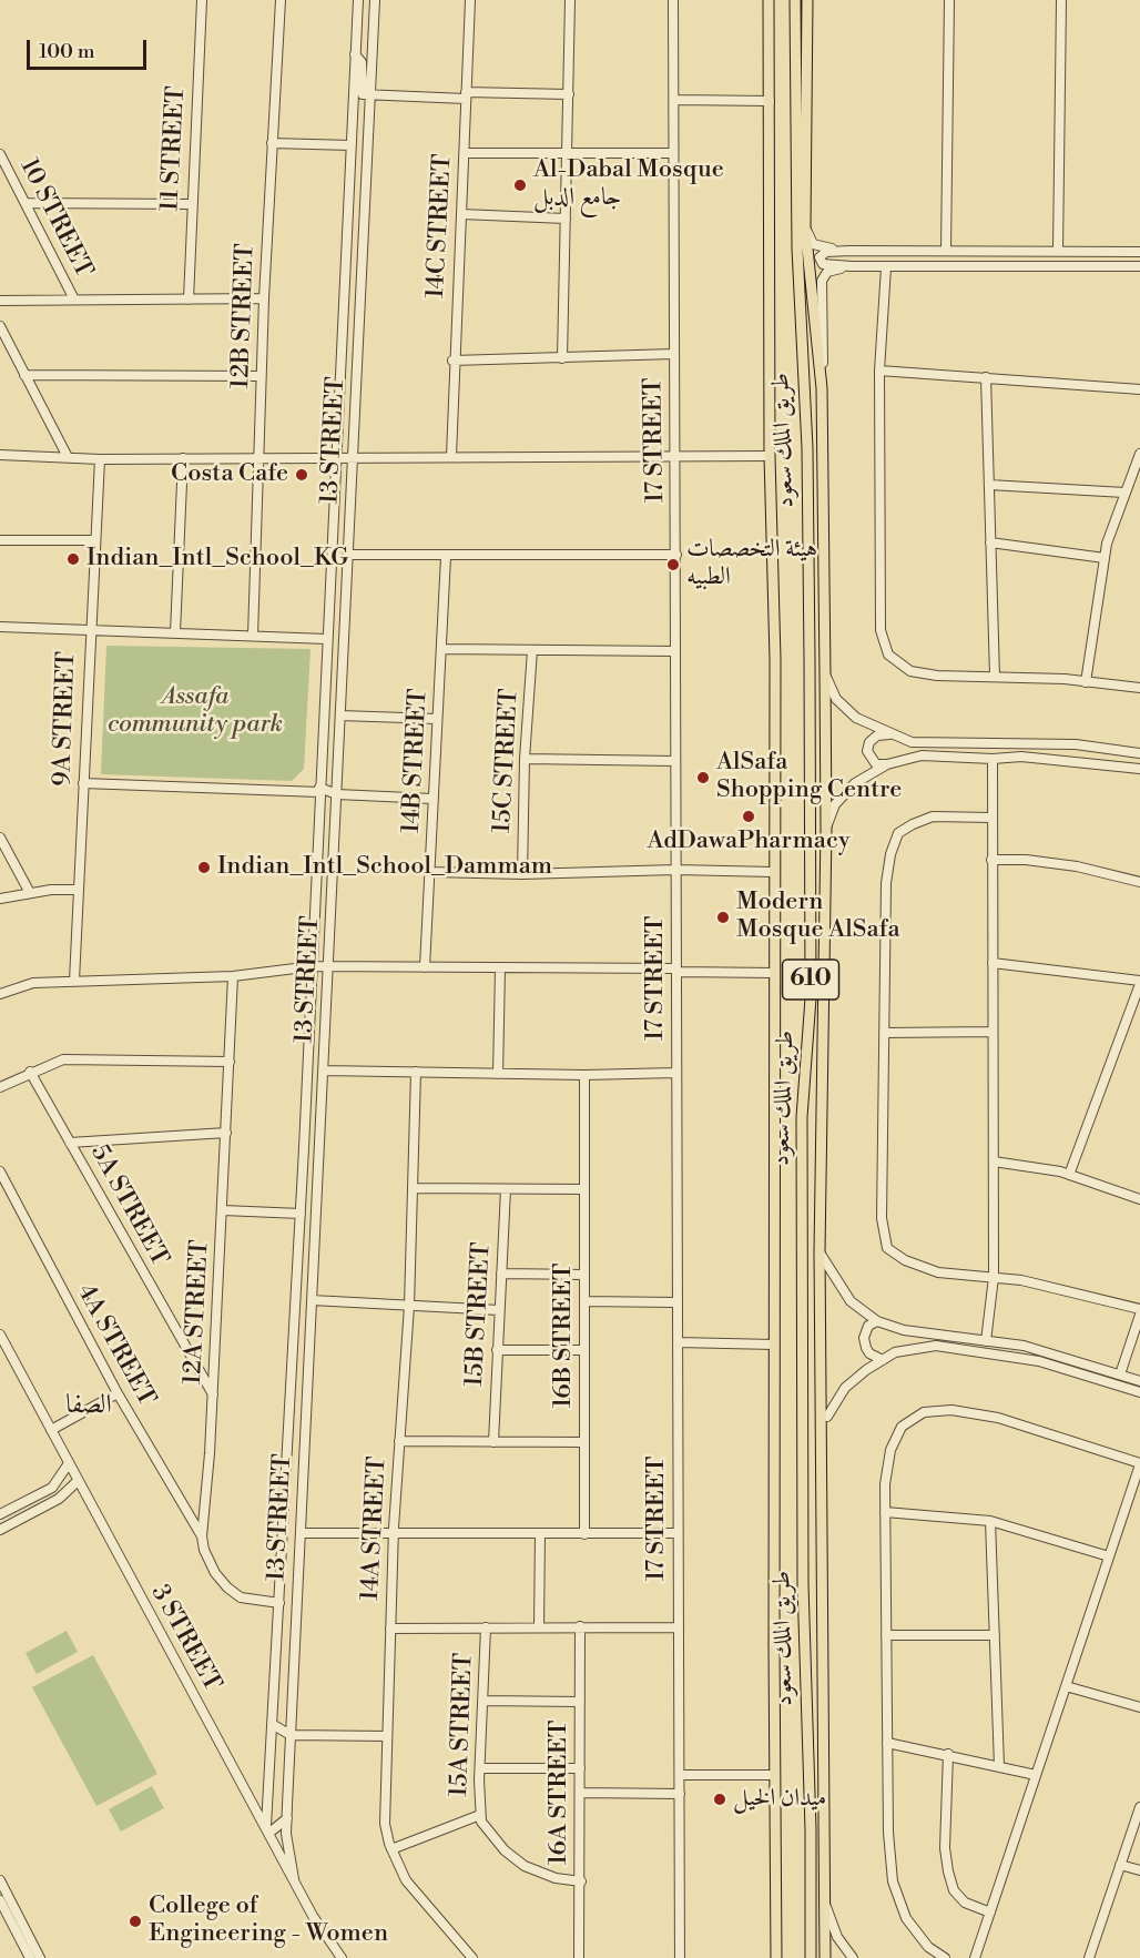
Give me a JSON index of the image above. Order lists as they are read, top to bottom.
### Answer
{
  "streets": {
    "main road": ["طريق الملك سعود", "610"],
    "street": [
      "11 STREET",
      "10 STREET",
      "14C STREET",
      "12B STREET",
      "13 STREET",
      "17 STREET",
      "9A STREET",
      "14B STREET",
      "15C STREET",
      "5A STREET",
      "12A STREET",
      "15B STREET",
      "16B STREET",
      "4A STREET",
      "14A STREET",
      "3 STREET",
      "15A STREET",
      "16A STREET"
    ]
  },
  "crossings": [
    ["13 STREET", "12A STREET"],
    ["13 STREET", "3 STREET"],
    ["5A STREET", "12A STREET"],
    ["12A STREET", "4A STREET"],
    ["15A STREET", "16A STREET"]
  ],
  "districts": ["الصفا"],
  "parks": ["Assafa community park"],
  "places": [
    "Al-Dabal Mosque جامع الدبل",
    "Costa Cafe",
    "Indian_Intl_School_KG",
    "هيئة التخصصات الطبيه",
    "AlSafa Shopping Centre",
    "AdDawaPharmacy",
    "Indian_Intl_School_Dammam",
    "Modern Mosque AlSafa",
    "ميدان الخيل",
    "College of Engineering - Women"
  ],
  "scale_bar": "100 m"
}
